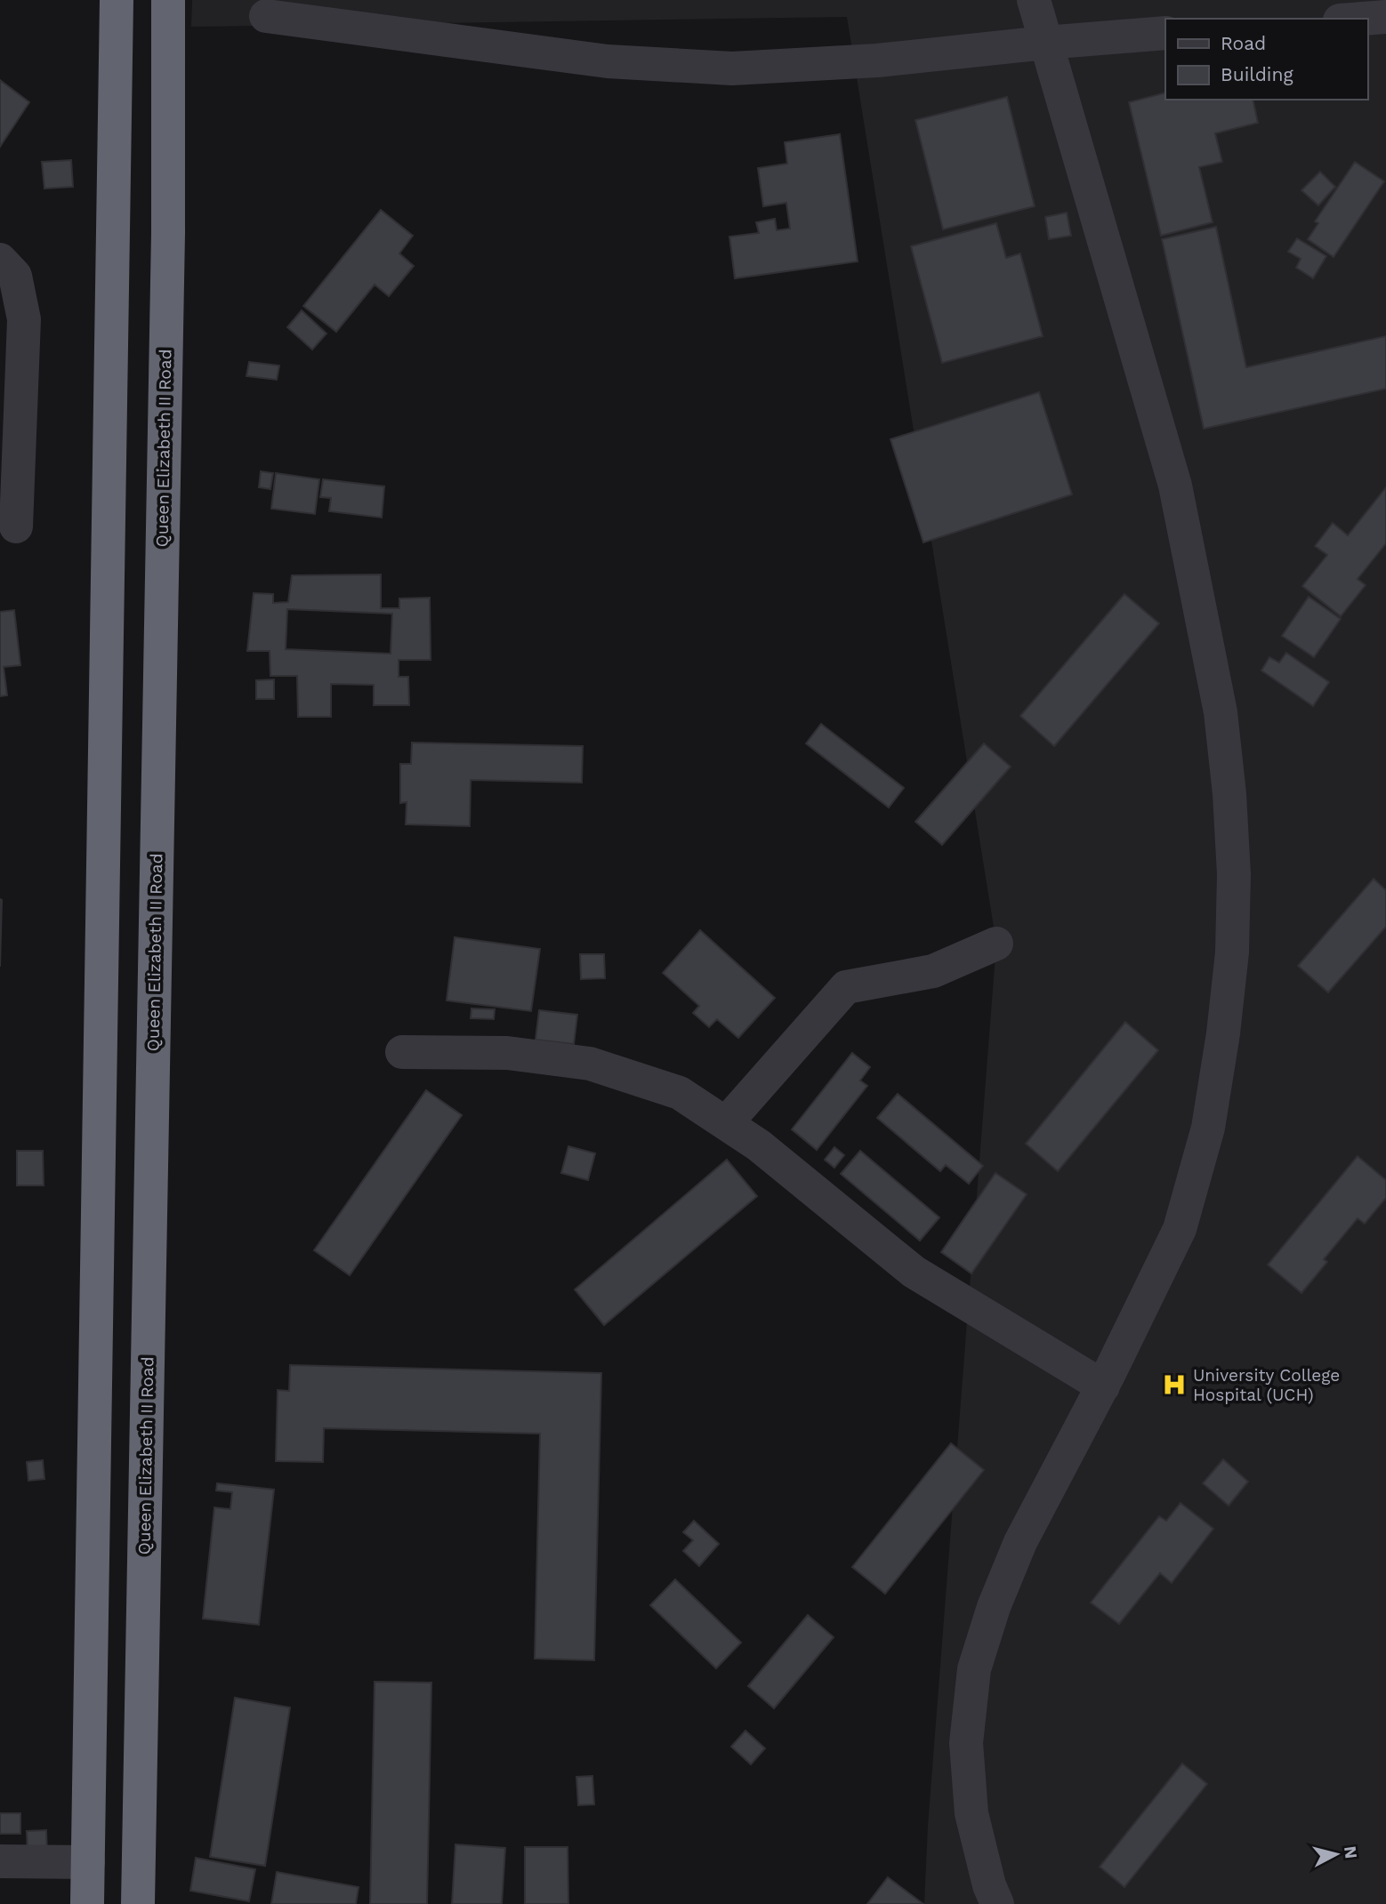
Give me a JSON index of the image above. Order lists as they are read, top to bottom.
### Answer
{
  "streets": {
    "highway": ["Queen Elizabeth II Road"]
  },
  "places": {
    "hospital": ["University College Hospital (UCH)"]
  },
  "legend": ["Road", "Building"],
  "north": "right"
}
